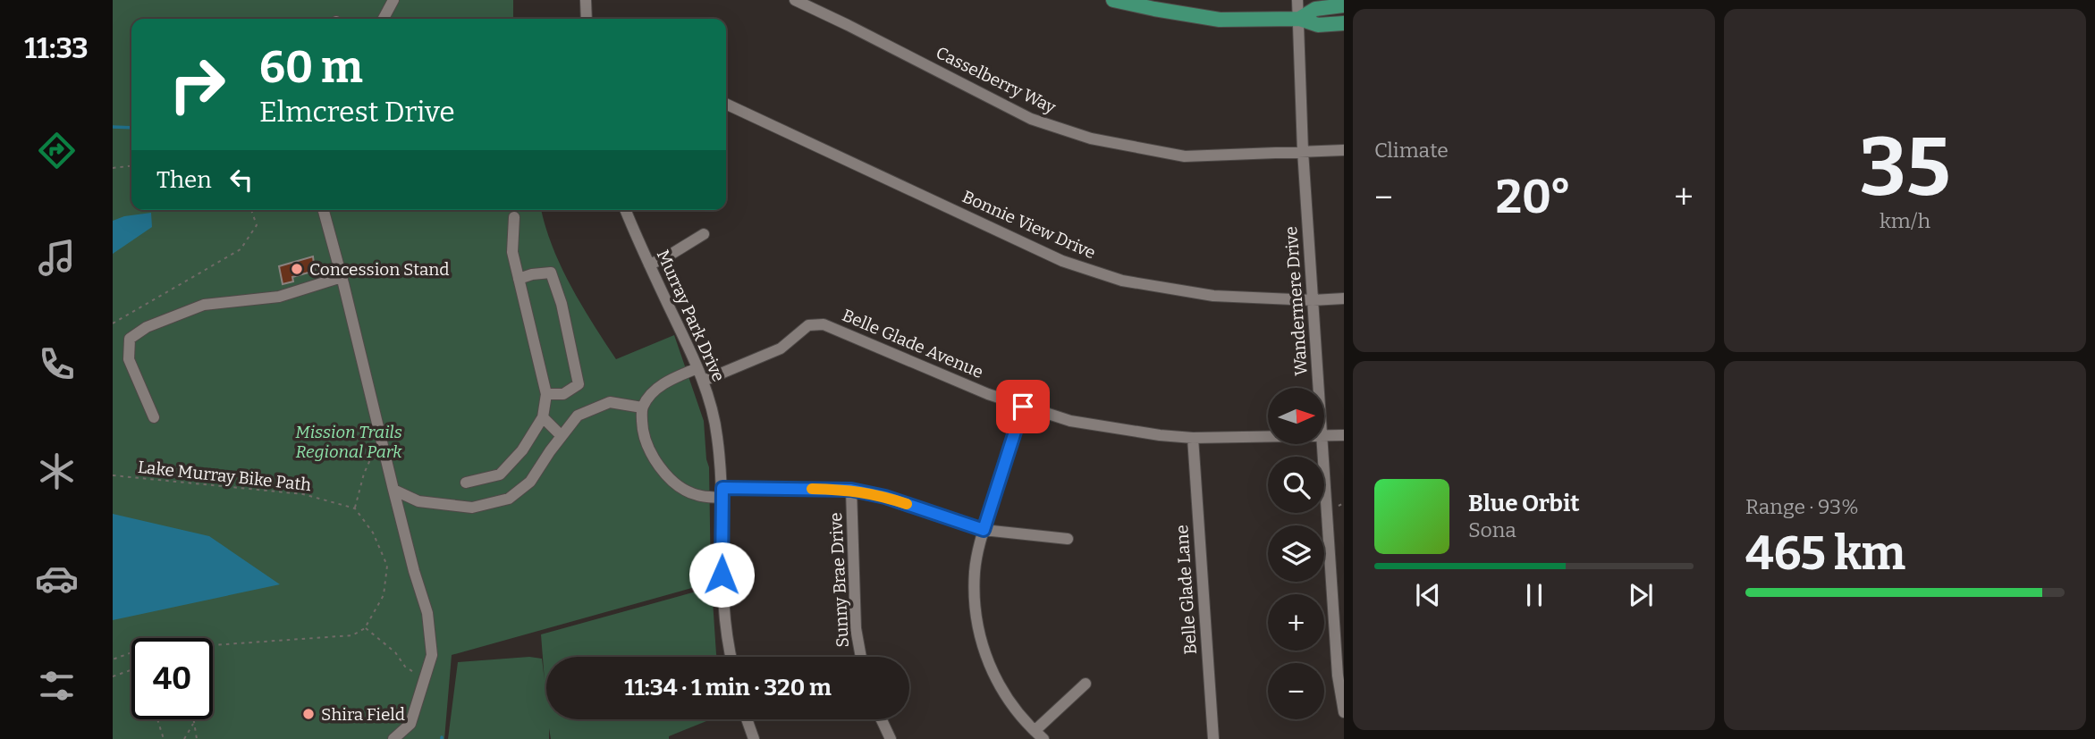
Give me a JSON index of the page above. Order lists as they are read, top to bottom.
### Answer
{
  "streets": {
    "street": [
      "Casselberry Way",
      "Bonnie View Drive",
      "Wandermere Drive",
      "Murray Park Drive",
      "Belle Glade Avenue",
      "Sunny Brae Drive",
      "Belle Glade Lane"
    ],
    "path": ["Lake Murray Bike Path"]
  },
  "crossings": [
    ["Casselberry Way", "Wandermere Drive"],
    ["Bonnie View Drive", "Wandermere Drive"],
    ["Murray Park Drive", "Belle Glade Avenue"],
    ["Belle Glade Avenue", "Belle Glade Lane"]
  ],
  "parks": ["Mission Trails Regional Park"],
  "places": ["Concession Stand", "Shira Field"],
  "north": "right",
  "page": {
    "tabs": "11:33",
    "tile": [
      "Climate",
      ["35", "km/h"],
      ["Range · 93%", "465 km"]
    ],
    "turn": ["60 m", "Elmcrest Drive"],
    "then": "Then",
    "heat": ["−", "20°", "+"],
    "map_buttons": ["+", "−"],
    "song": ["Blue Orbit", "Sona"],
    "limit": "40",
    "trip": "11:34 · 1 min · 320 m"
  }
}
